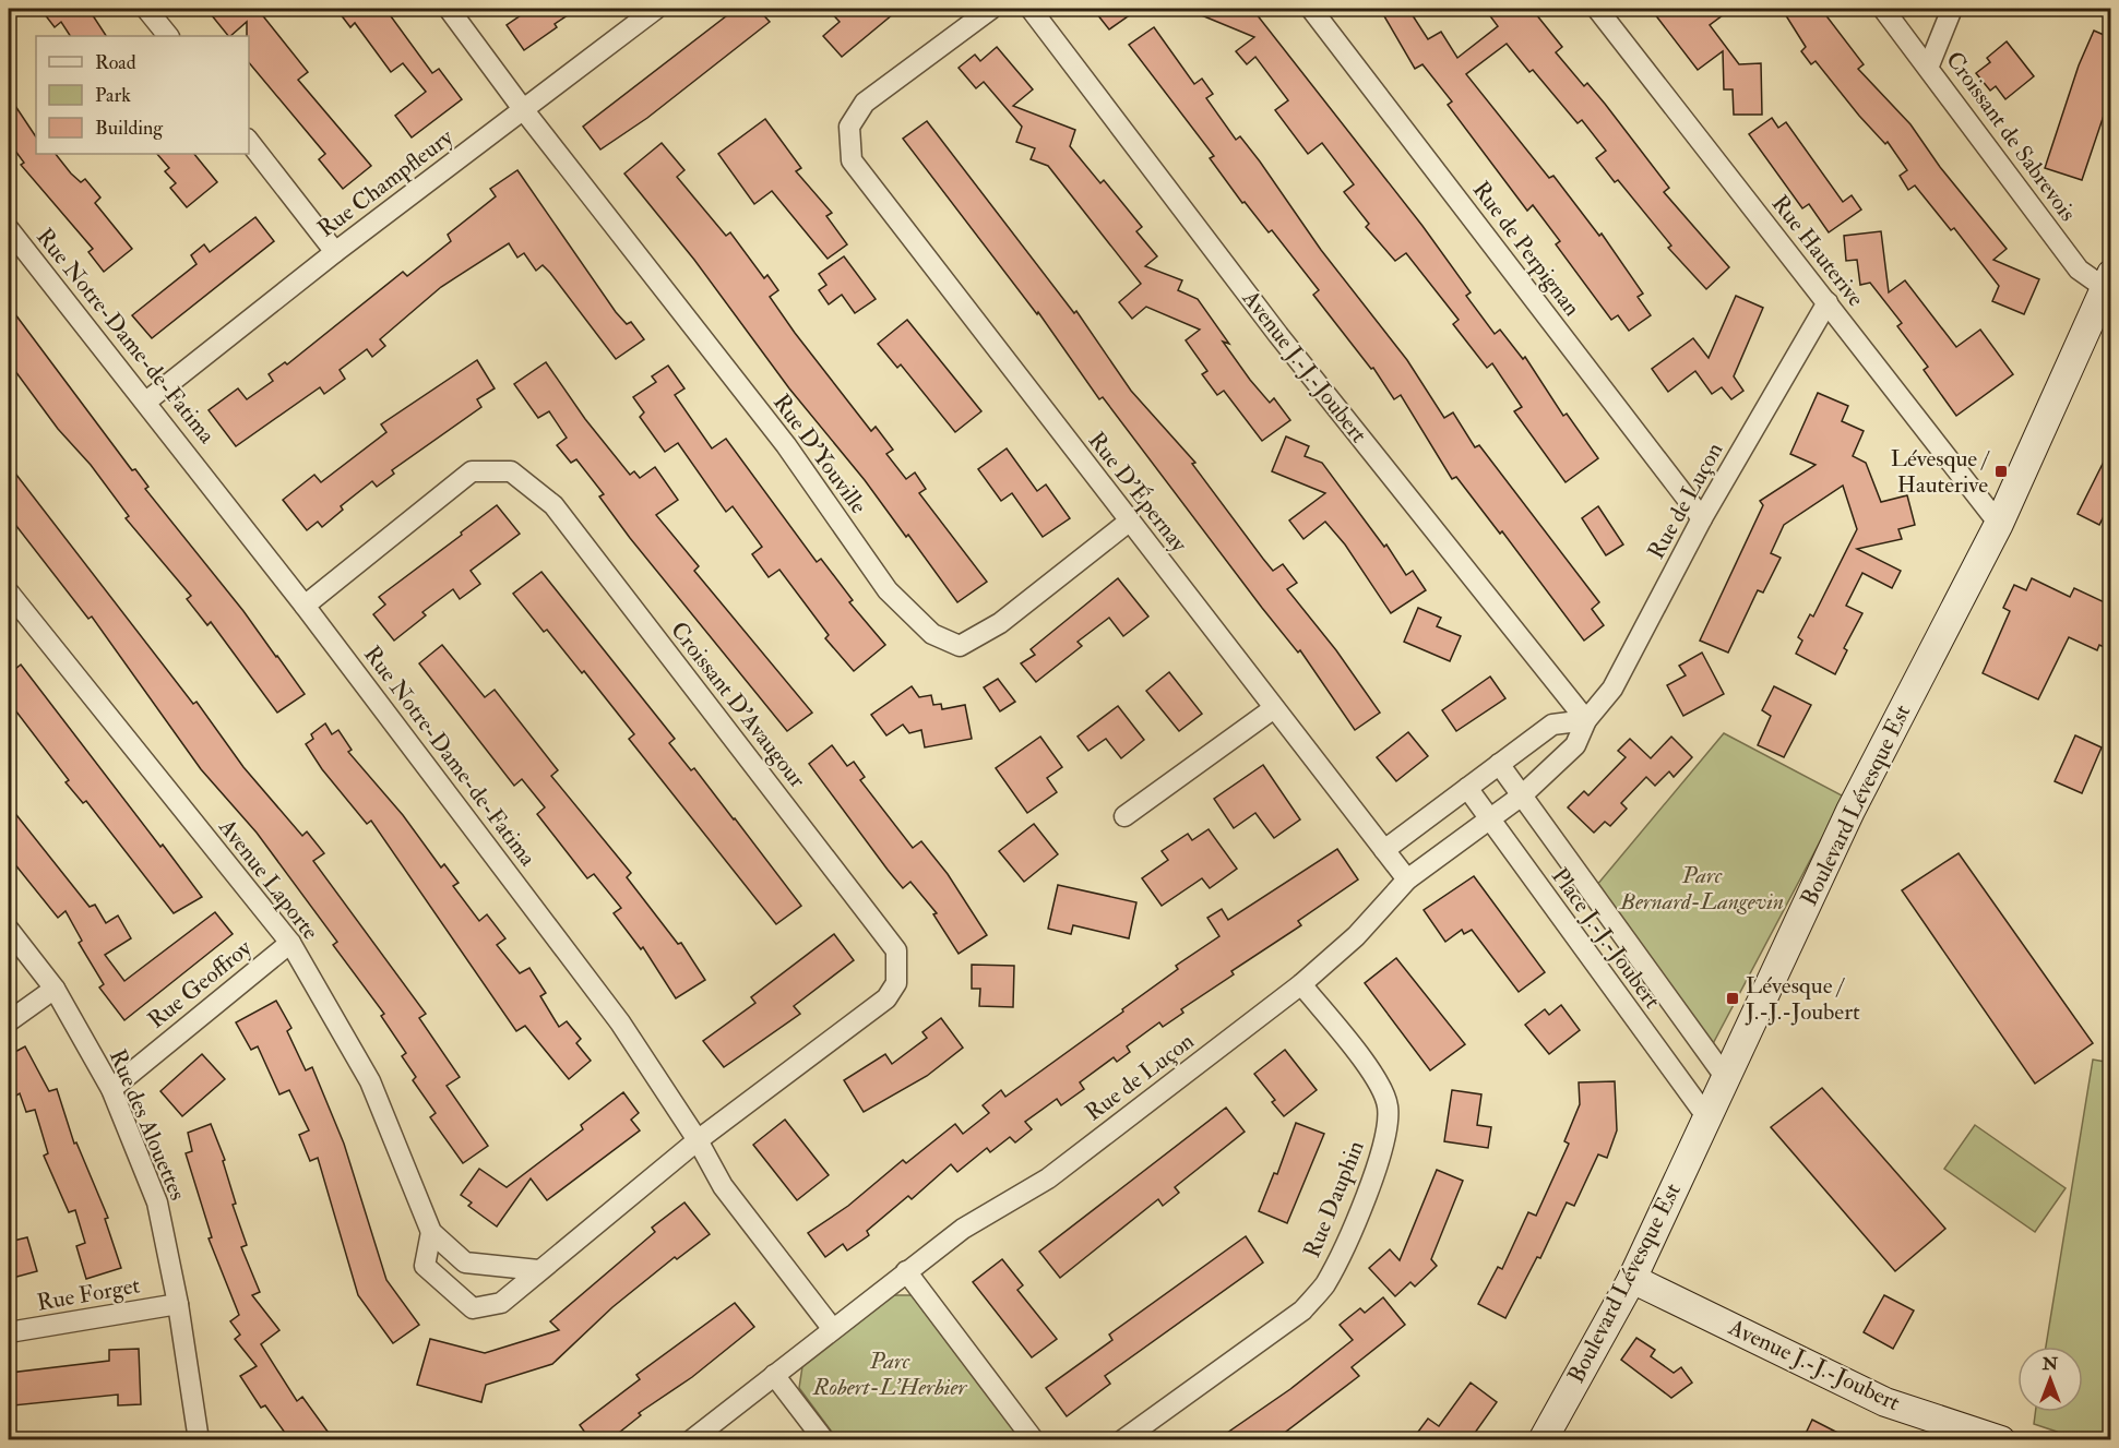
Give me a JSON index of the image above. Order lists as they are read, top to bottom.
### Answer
{
  "streets": {
    "street": [
      "Croissant de Sabrevois",
      "Rue Champfleury",
      "Rue de Perpignan",
      "Rue Hauterive",
      "Rue Notre-Dame-de-Fatima",
      "Avenue J.-J.-Joubert",
      "Rue D'Youville",
      "Rue D'Épernay",
      "Rue de Luçon",
      "Croissant D'Avaugour",
      "Boulevard Lévesque Est",
      "Avenue Laporte",
      "Place J.-J.-Joubert",
      "Rue Geoffroy",
      "Rue des Alouettes",
      "Rue Dauphin",
      "Rue Forget"
    ]
  },
  "crossings": [
    ["Croissant de Sabrevois", "Boulevard Lévesque Est"],
    ["Rue Champfleury", "Rue Notre-Dame-de-Fatima"],
    ["Rue Champfleury", "Rue D'Youville"],
    ["Rue de Perpignan", "Rue de Luçon"],
    ["Rue Hauterive", "Rue de Luçon"],
    ["Rue Hauterive", "Boulevard Lévesque Est"],
    ["Rue Notre-Dame-de-Fatima", "Rue de Luçon"],
    ["Rue Notre-Dame-de-Fatima", "Croissant D'Avaugour"],
    ["Avenue J.-J.-Joubert", "Rue de Luçon"],
    ["Avenue J.-J.-Joubert", "Boulevard Lévesque Est"],
    ["Rue D'Youville", "Rue D'Épernay"],
    ["Rue D'Épernay", "Rue de Luçon"],
    ["Rue de Luçon", "Place J.-J.-Joubert"],
    ["Rue de Luçon", "Rue Dauphin"],
    ["Boulevard Lévesque Est", "Place J.-J.-Joubert"],
    ["Avenue Laporte", "Rue Geoffroy"],
    ["Rue Geoffroy", "Rue des Alouettes"],
    ["Rue des Alouettes", "Rue Forget"]
  ],
  "parks": ["Parc Bernard-Langevin", "Parc Robert-L'Herbier"],
  "places": {
    "transit": ["Lévesque / Hauterive", "Lévesque / J.-J.-Joubert"]
  },
  "legend": ["Road", "Park", "Building"],
  "north": "top"
}
